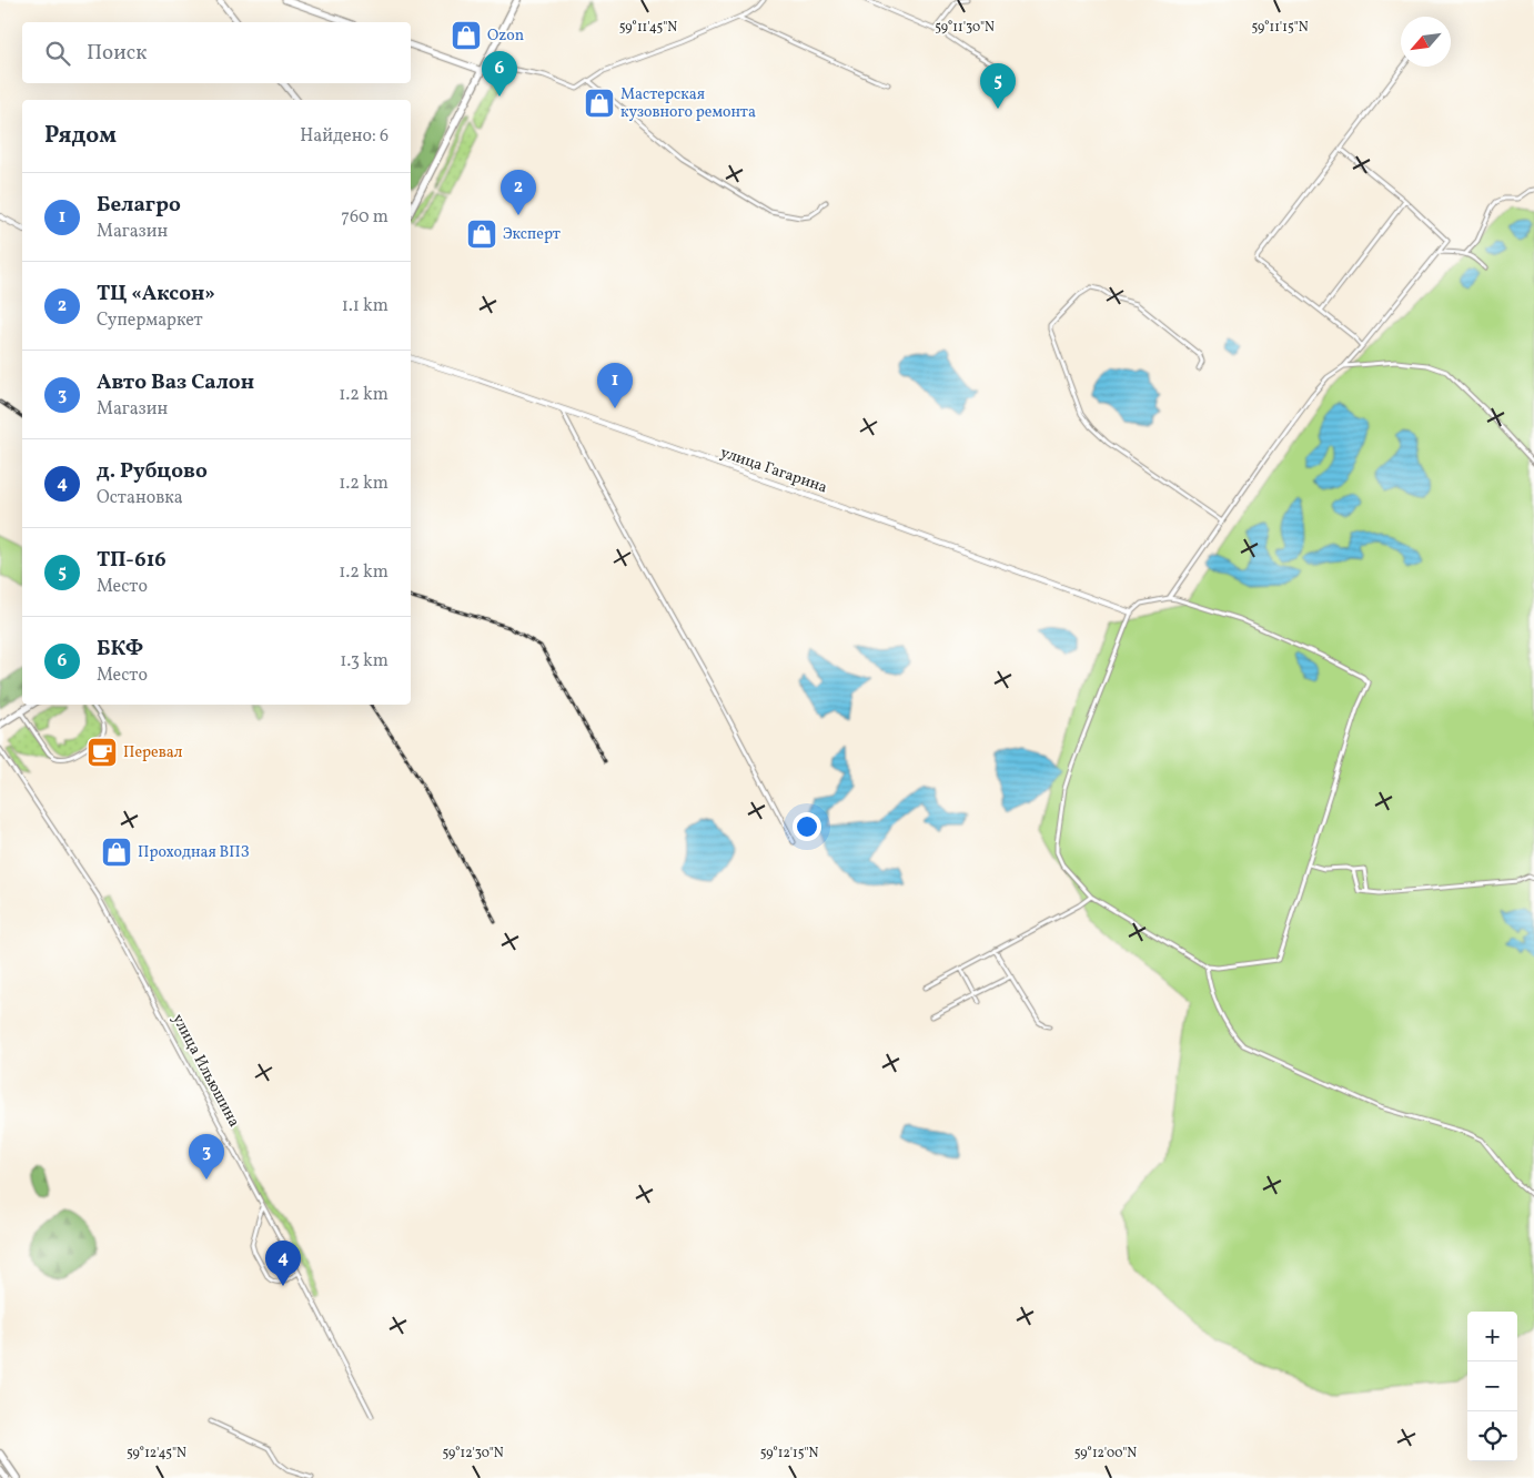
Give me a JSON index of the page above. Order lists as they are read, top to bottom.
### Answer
{
  "streets": {
    "street": ["улица Гагарина", "улица Ильюшина"]
  },
  "places": {
    "shop": [
      "Ozon",
      "Мастерская кузовного ремонта",
      "Эксперт",
      "Проходная ВПЗ"
    ],
    "cafe": ["Перевал"]
  },
  "north": "bottom left",
  "page": {
    "search": "Поиск",
    "pins": [
      "6",
      "5",
      "2",
      "1",
      "3",
      "4"
    ],
    "heading": ["Рядом", "Найдено: 6"],
    "list": [
      {
        "mark": "1",
        "name": "Белагро",
        "note": "Магазин",
        "value": "760 m"
      },
      {
        "mark": "2",
        "name": "ТЦ «Аксон»",
        "note": "Супермаркет",
        "value": "1.1 km"
      },
      {
        "mark": "3",
        "name": "Авто Ваз Салон",
        "note": "Магазин",
        "value": "1.2 km"
      },
      {
        "mark": "4",
        "name": "д. Рубцово",
        "note": "Остановка",
        "value": "1.2 km"
      },
      {
        "mark": "5",
        "name": "ТП-616",
        "note": "Место",
        "value": "1.2 km"
      },
      {
        "mark": "6",
        "name": "БКФ",
        "note": "Место",
        "value": "1.3 km"
      }
    ],
    "map_buttons": ["+", "−"]
  },
  "coordinates": [
    "59°11'45\"N",
    "59°11'30\"N",
    "59°11'15\"N",
    "59°12'45\"N",
    "59°12'30\"N",
    "59°12'15\"N",
    "59°12'00\"N"
  ]
}
